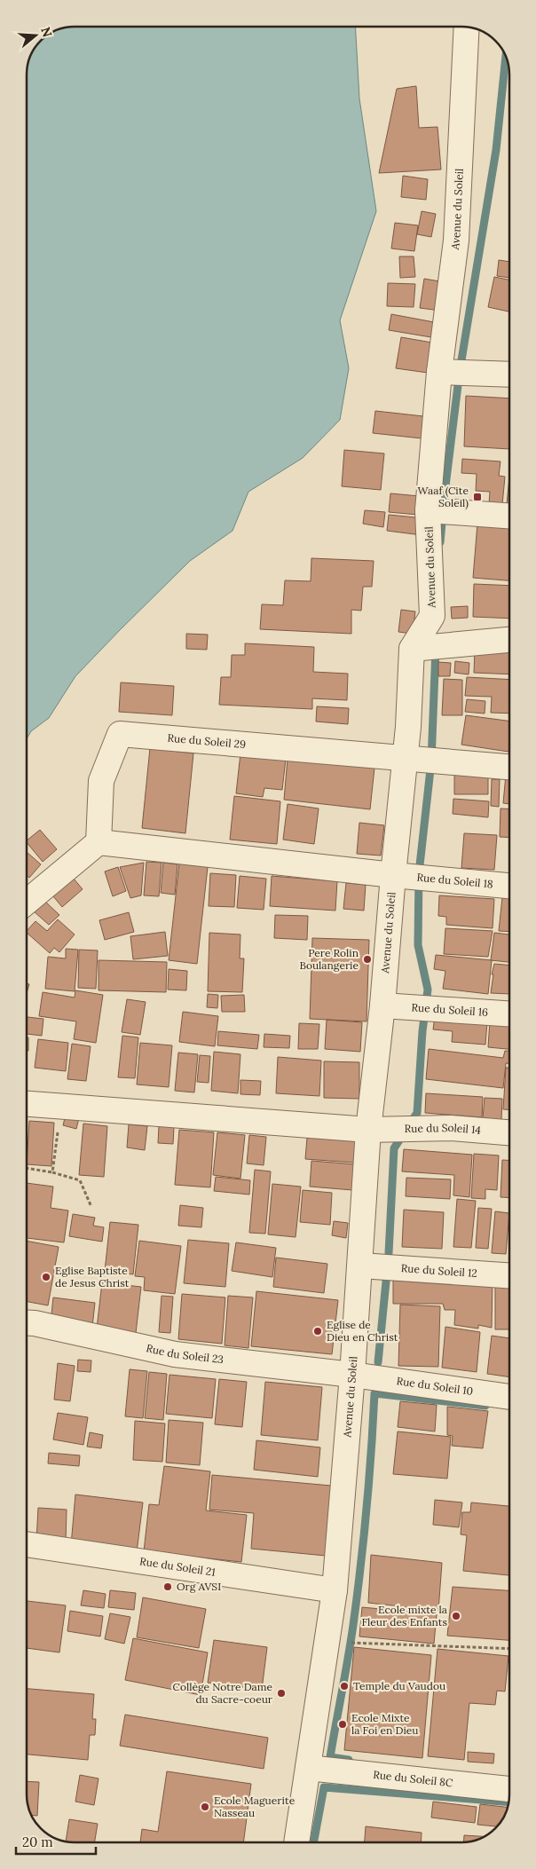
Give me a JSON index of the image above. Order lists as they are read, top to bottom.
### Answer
{
  "streets": {
    "street": [
      "Avenue du Soleil",
      "Rue du Soleil 29",
      "Rue du Soleil 18",
      "Rue du Soleil 16",
      "Rue du Soleil 14",
      "Rue du Soleil 12",
      "Rue du Soleil 23",
      "Rue du Soleil 10",
      "Rue du Soleil 21",
      "Rue du Soleil 8C"
    ]
  },
  "crossings": [
    ["Avenue du Soleil", "Rue du Soleil 29"],
    ["Avenue du Soleil", "Rue du Soleil 18"],
    ["Avenue du Soleil", "Rue du Soleil 16"],
    ["Avenue du Soleil", "Rue du Soleil 14"],
    ["Avenue du Soleil", "Rue du Soleil 12"],
    ["Avenue du Soleil", "Rue du Soleil 23"],
    ["Avenue du Soleil", "Rue du Soleil 10"],
    ["Avenue du Soleil", "Rue du Soleil 21"],
    ["Avenue du Soleil", "Rue du Soleil 8C"],
    ["Rue du Soleil 23", "Rue du Soleil 10"]
  ],
  "places": {
    "transit": ["Waaf (Cite Soleil)"],
    "other": [
      "Pere Rolin Boulangerie",
      "Eglise Baptiste de Jesus Christ",
      "Eglise de Dieu en Christ",
      "Org AVSI",
      "Ecole mixte la Fleur des Enfants",
      "Temple du Vaudou",
      "Collège Notre Dame du Sacre-coeur",
      "Ecole Mixte la Foi en Dieu",
      "Ecole Maguerite Nasseau"
    ]
  },
  "scale_bar": "20 m",
  "north": "right"
}
